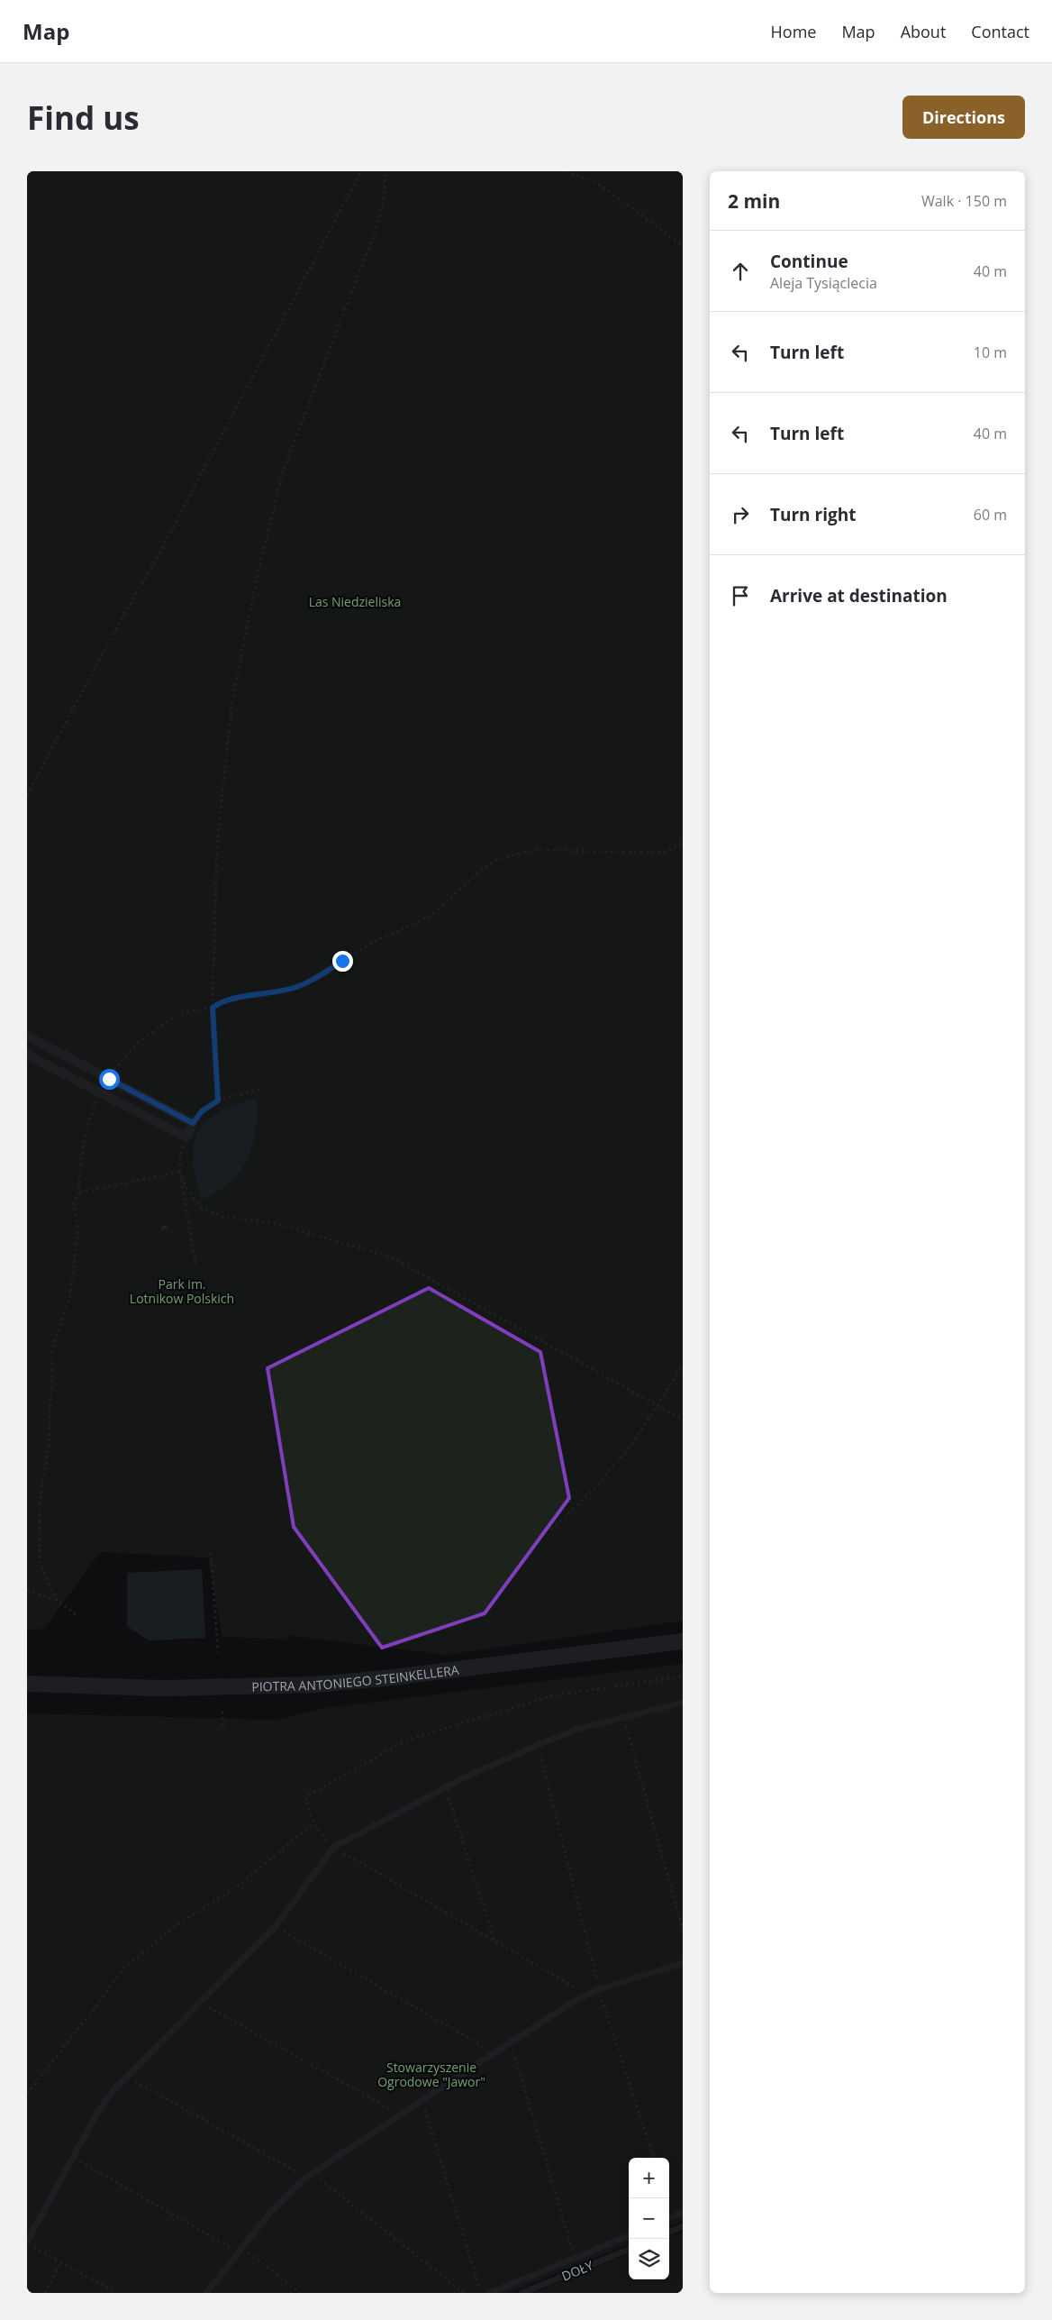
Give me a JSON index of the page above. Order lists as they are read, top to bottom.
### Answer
{
  "streets": {
    "street": ["PIOTRA ANTONIEGO STEINKELLERA"],
    "lane": ["DOŁY"]
  },
  "parks": ["Las Niedzieliska", "Park im. Lotnikow Polskich", "Stowarzyszenie Ogrodowe \"Jawor\""],
  "page": {
    "header": "Map",
    "nav": [
      "Home",
      "Map",
      "About",
      "Contact"
    ],
    "buttons": "Directions",
    "title": "Find us",
    "heading": ["2 min", "Walk · 150 m"],
    "list": [
      ["Continue", "Aleja Tysiąclecia", "40 m"],
      ["Turn left", "10 m"],
      ["Turn left", "40 m"],
      ["Turn right", "60 m"],
      "Arrive at destination"
    ],
    "map_buttons": ["+", "−"]
  }
}
